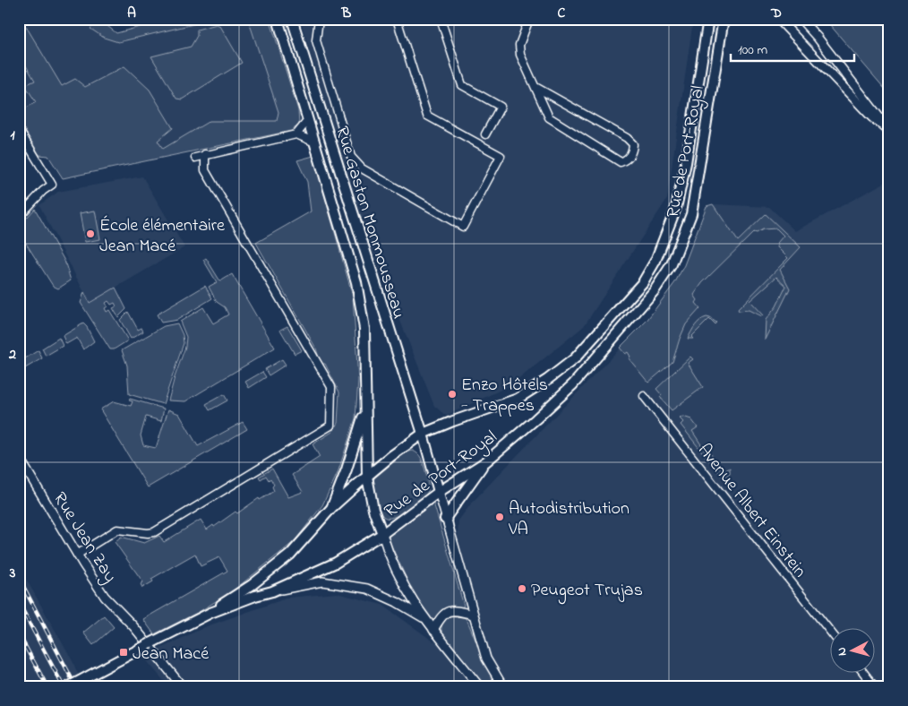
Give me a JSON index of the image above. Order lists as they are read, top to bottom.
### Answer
{
  "streets": {
    "main road": ["Rue de Port-Royal", "Rue Gaston Monmousseau"],
    "street": ["Avenue Albert Einstein", "Rue Jean Zay"]
  },
  "crossings": [
    ["Rue de Port-Royal", "Rue Gaston Monmousseau"]
  ],
  "places": {
    "other": [
      "École élémentaire Jean Macé",
      "Enzo Hôtels - Trappes",
      "Autodistribution VA",
      "Peugeot Trujas"
    ],
    "transit": ["Jean Macé"]
  },
  "scale_bar": "100 m",
  "north": "left",
  "grid": {
    "columns": [
      "A",
      "B",
      "C",
      "D"
    ],
    "rows": ["1", "2", "3"]
  }
}
